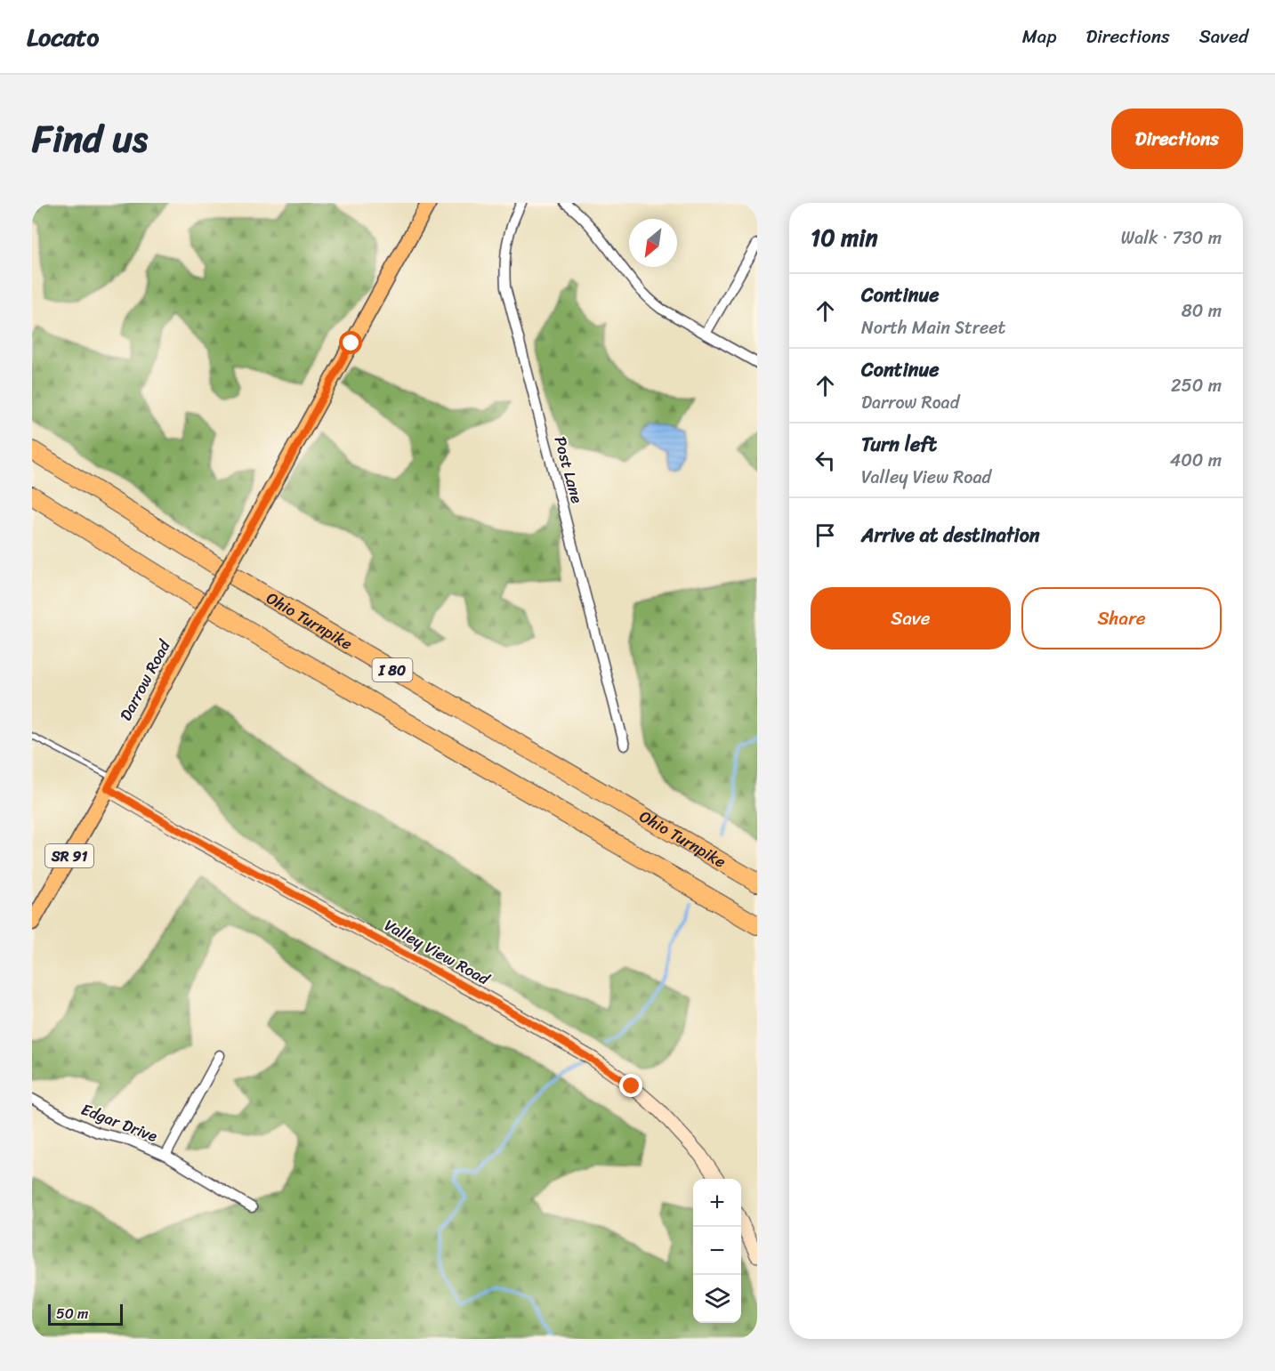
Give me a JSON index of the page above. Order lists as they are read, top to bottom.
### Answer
{
  "streets": {
    "highway": ["Ohio Turnpike", "I 80"],
    "main road": ["Darrow Road", "SR 91", "Valley View Road"],
    "street": ["Post Lane", "Edgar Drive"]
  },
  "crossings": [
    ["Darrow Road", "Valley View Road"]
  ],
  "scale_bar": "50 m",
  "north": "bottom left",
  "page": {
    "header": "Locato",
    "nav": ["Map", "Directions", "Saved"],
    "title": "Find us",
    "buttons": [
      "Directions",
      ["Save", "Share"]
    ],
    "heading": ["10 min", "Walk · 730 m"],
    "list": [
      ["Continue", "North Main Street", "80 m"],
      ["Continue", "Darrow Road", "250 m"],
      ["Turn left", "Valley View Road", "400 m"],
      "Arrive at destination"
    ],
    "map_buttons": ["+", "−"],
    "scale": "50 m"
  }
}
